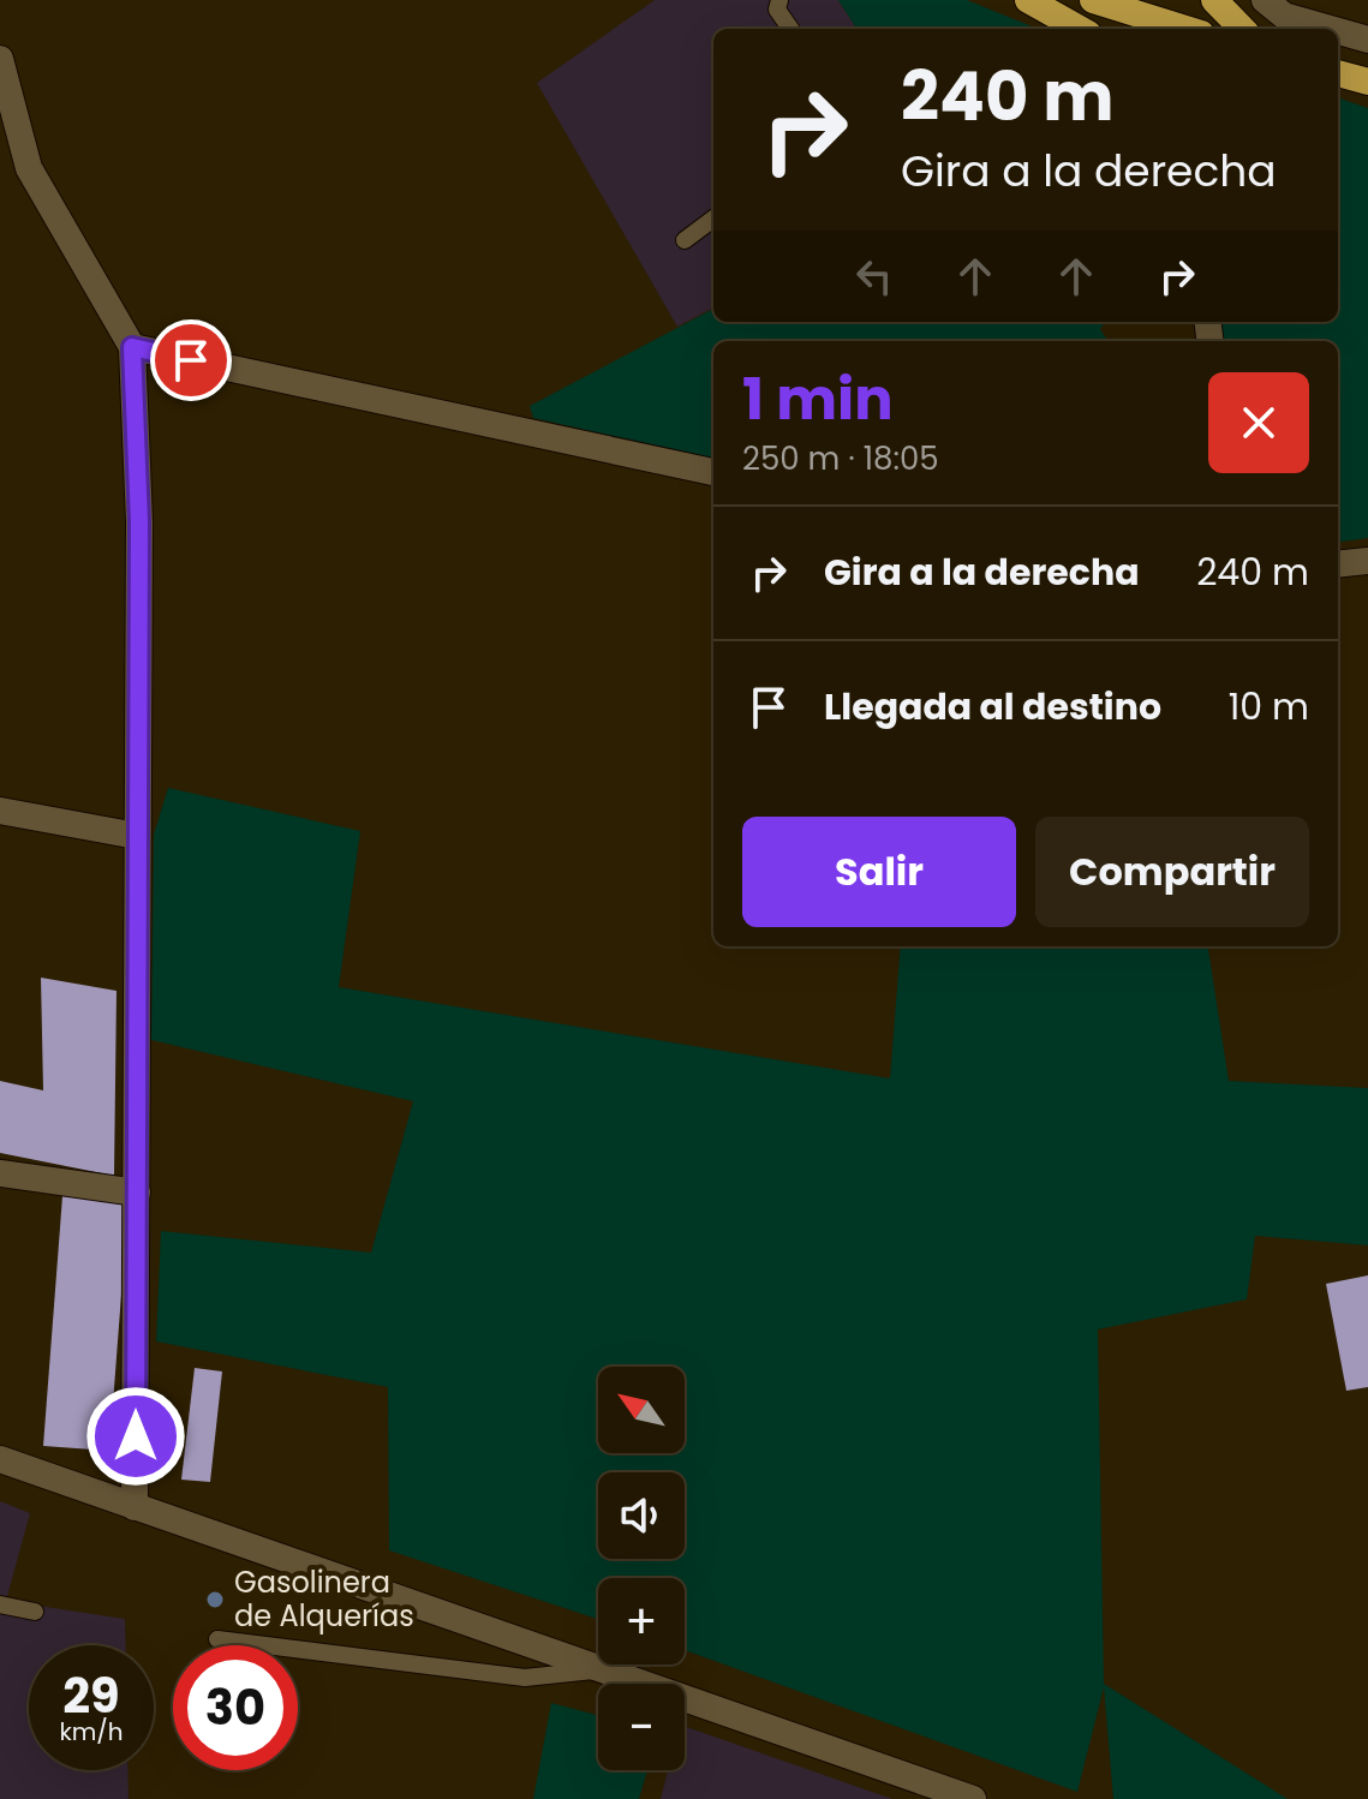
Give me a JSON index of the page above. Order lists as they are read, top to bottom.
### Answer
{
  "places": ["Gasolinera de Alquerías"],
  "north": "top left",
  "page": {
    "turn": ["240 m", "Gira a la derecha"],
    "heading": ["1 min", "250 m · 18:05"],
    "list": [
      {
        "name": "Gira a la derecha",
        "value": "240 m"
      },
      {
        "name": "Llegada al destino",
        "value": "10 m"
      }
    ],
    "buttons": ["Salir", "Compartir"],
    "map_buttons": ["+", "−"],
    "speed": "29 km/h",
    "limit": "30"
  }
}
